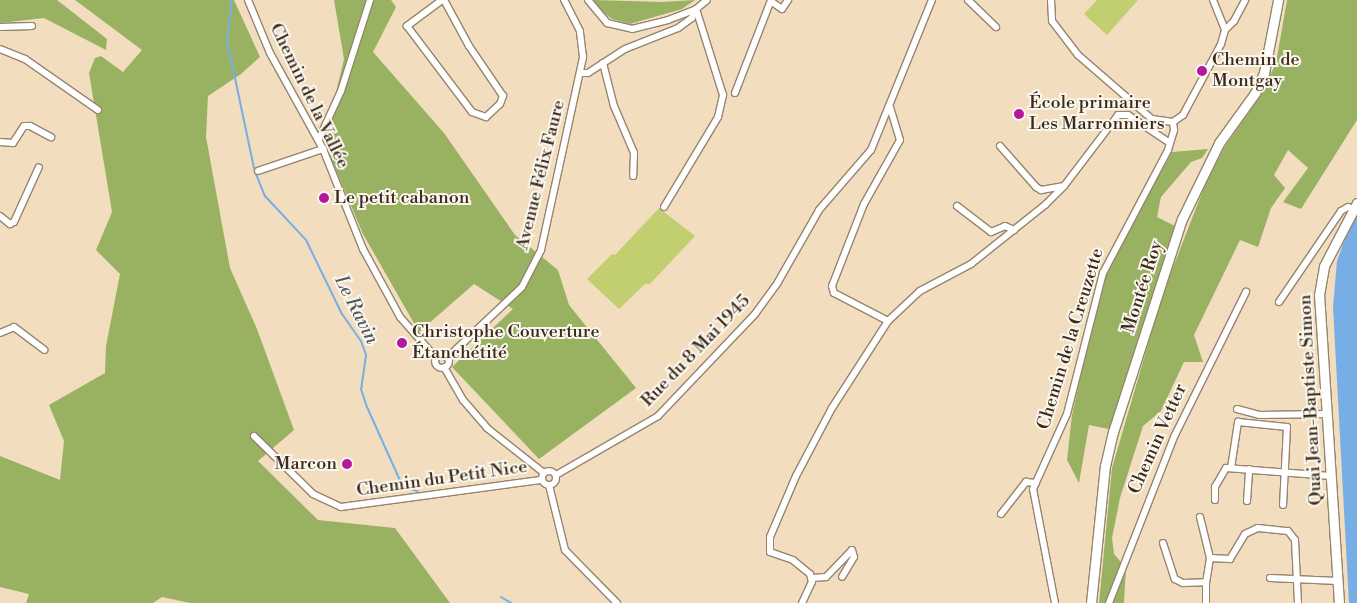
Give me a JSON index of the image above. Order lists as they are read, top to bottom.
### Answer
{
  "streets": {
    "main road": ["Montée Roy", "Quai Jean-Baptiste Simon"],
    "street": [
      "Chemin de la Vallée",
      "Avenue Félix Faure",
      "Chemin de la Creuzette",
      "Rue du 8 Mai 1945",
      "Chemin Vetter",
      "Chemin du Petit Nice"
    ]
  },
  "water": ["Le Ravin"],
  "places": [
    "Chemin de Montgay",
    "École primaire Les Marronniers",
    "Le petit cabanon",
    "Christophe Couverture Étanchétité",
    "Marcon"
  ]
}
